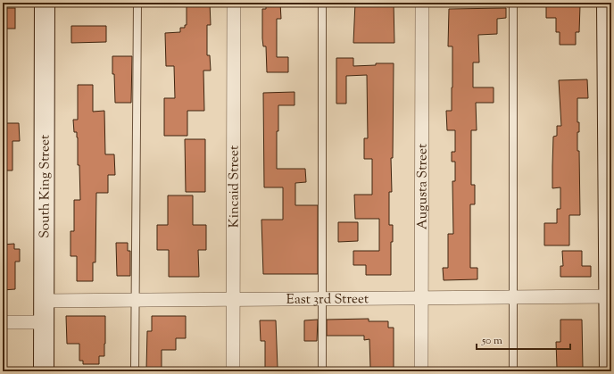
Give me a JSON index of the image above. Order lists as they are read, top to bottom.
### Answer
{
  "streets": {
    "street": [
      "Kincaid Street",
      "Augusta Street",
      "South King Street",
      "East 3rd Street"
    ]
  },
  "crossings": [
    ["Kincaid Street", "East 3rd Street"],
    ["Augusta Street", "East 3rd Street"],
    ["South King Street", "East 3rd Street"]
  ],
  "scale_bar": "50 m"
}
